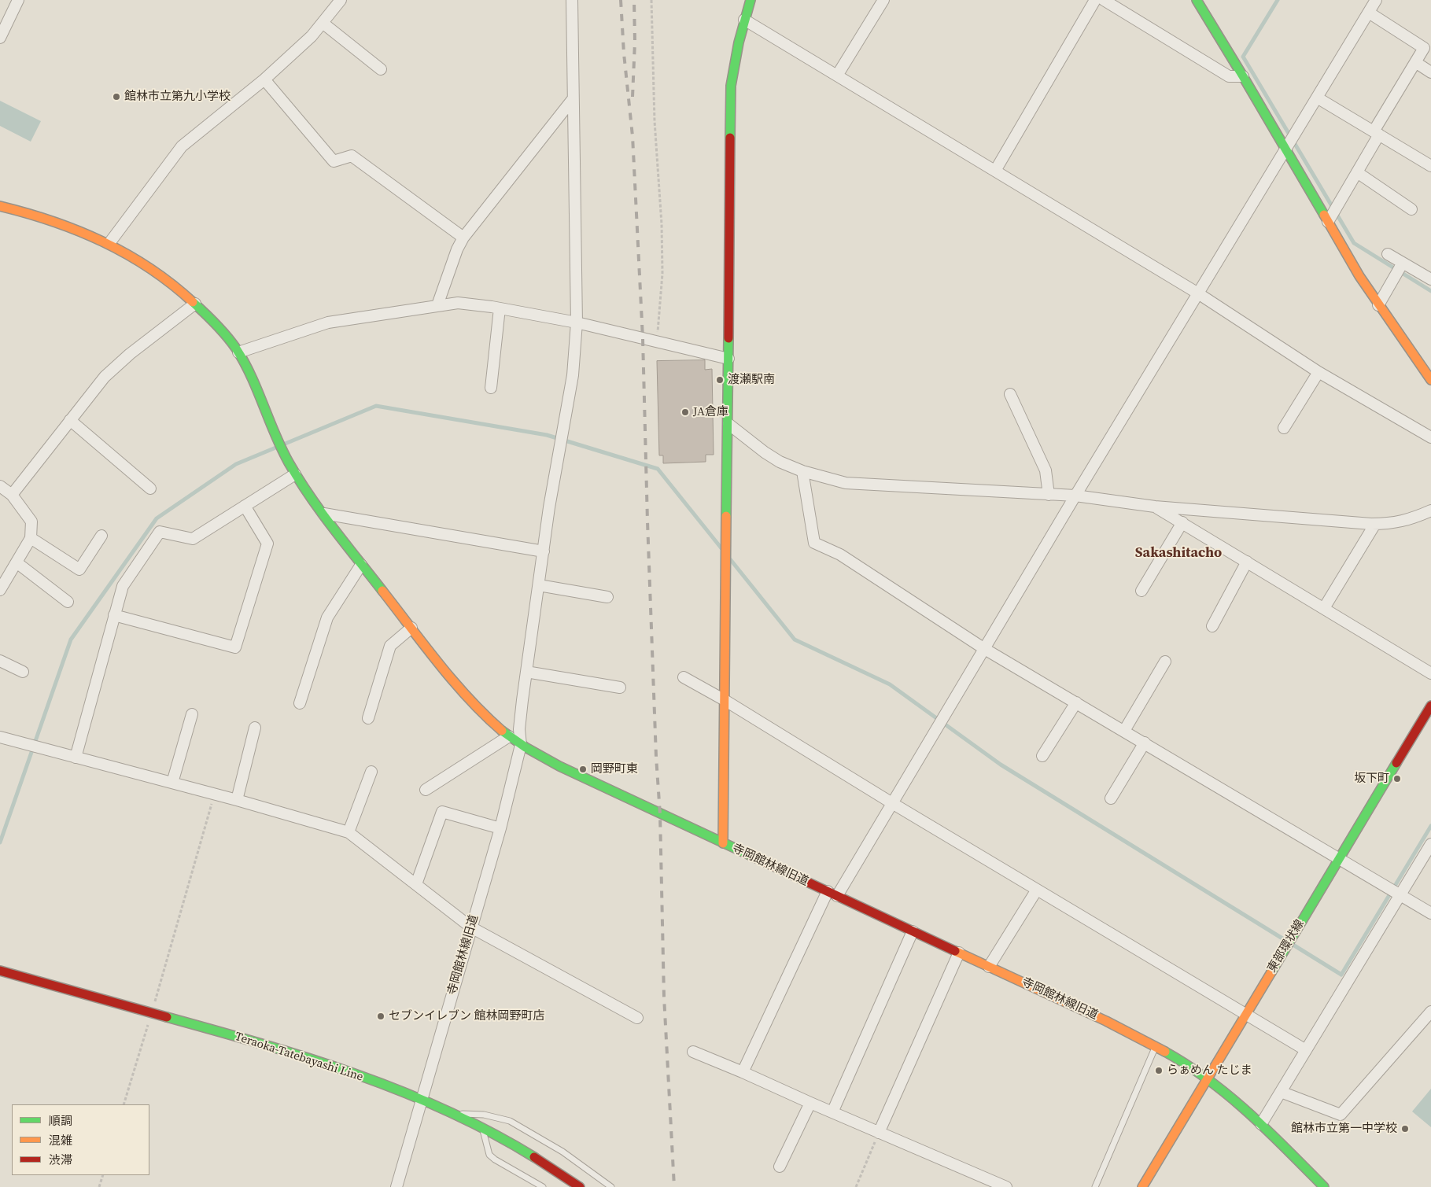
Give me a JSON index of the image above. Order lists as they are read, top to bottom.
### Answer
{
  "streets": {
    "street": ["寺岡館林線旧道", "東部環状線", "Teraoka-Tatebayashi Line"]
  },
  "crossings": [
    ["寺岡館林線旧道", "東部環状線"],
    ["寺岡館林線旧道", "Teraoka-Tatebayashi Line"]
  ],
  "districts": ["Sakashitacho"],
  "places": [
    "館林市立第九小学校",
    "渡瀬駅南",
    "JA倉庫",
    "岡野町東",
    "坂下町",
    "セブンイレブン 館林岡野町店",
    "らぁめん たじま",
    "館林市立第一中学校"
  ],
  "legend": ["順調", "混雑", "渋滞"]
}
